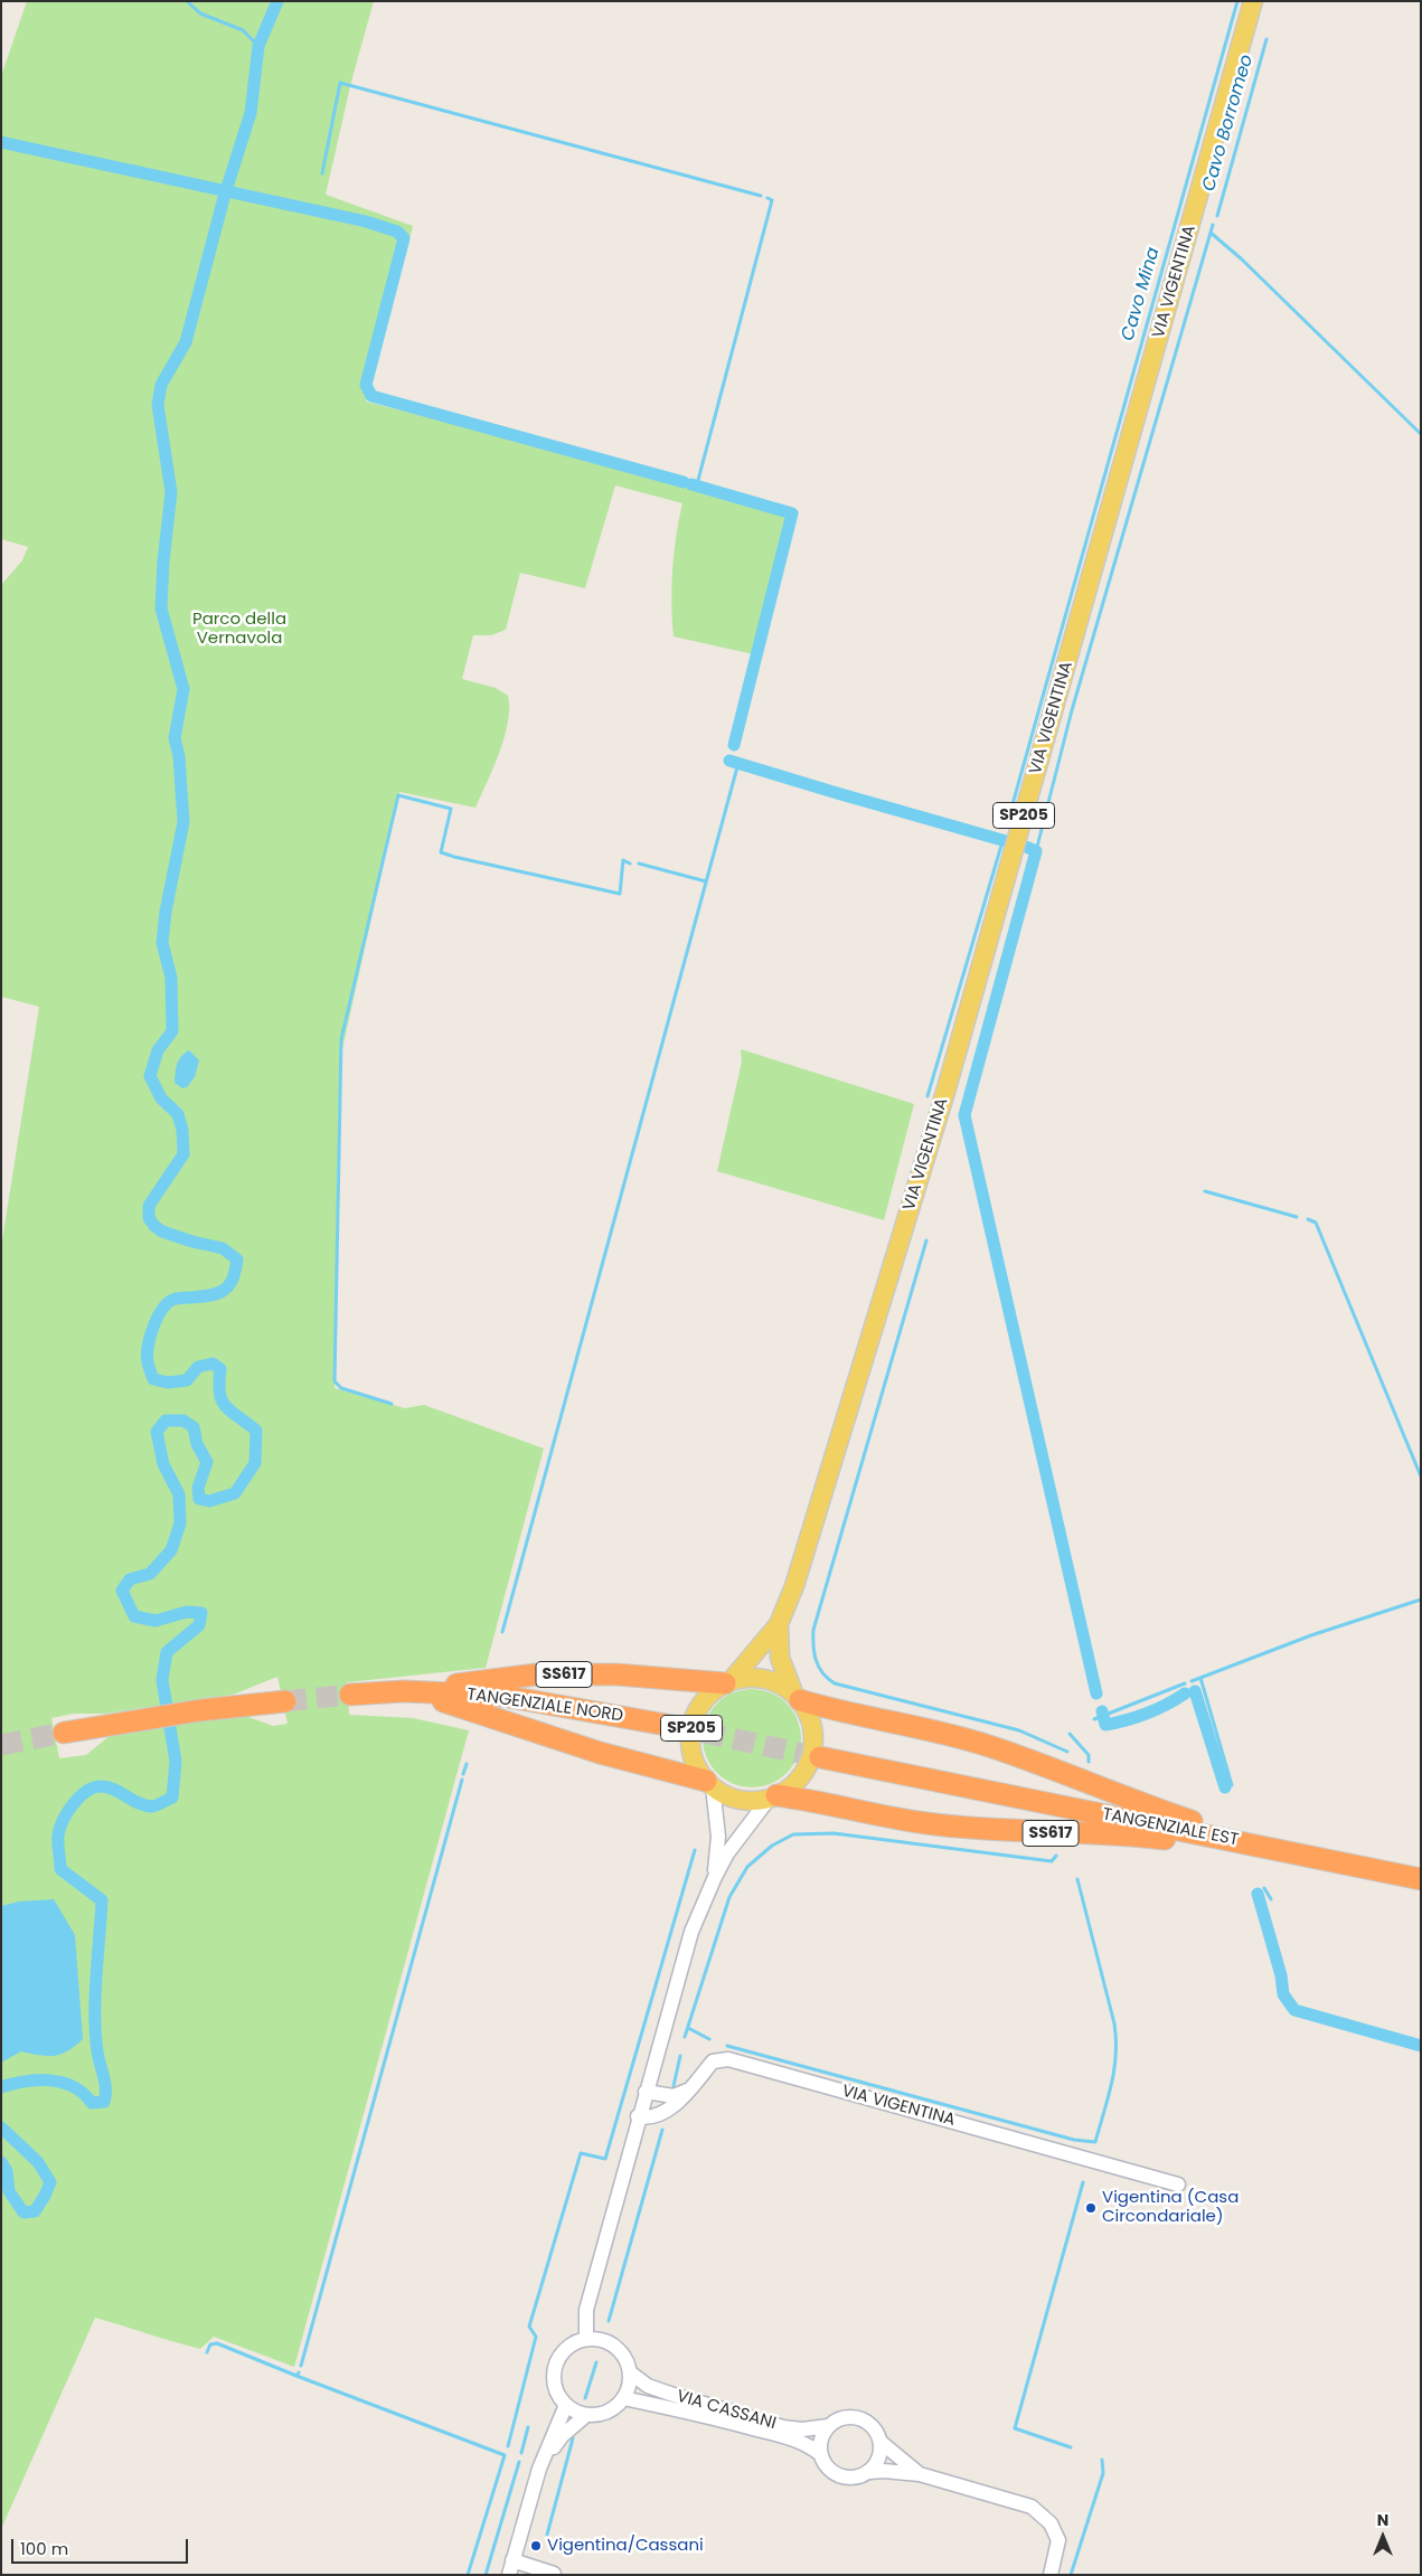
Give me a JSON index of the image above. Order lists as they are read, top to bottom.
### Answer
{
  "streets": {
    "highway": ["SS617", "TANGENZIALE NORD", "TANGENZIALE EST"],
    "main road": ["VIA VIGENTINA", "SP205"],
    "street": ["VIA CASSANI"]
  },
  "crossings": [
    ["VIA VIGENTINA", "SS617"],
    ["VIA VIGENTINA", "VIA CASSANI"],
    ["SS617", "TANGENZIALE NORD"],
    ["SS617", "TANGENZIALE EST"]
  ],
  "water": ["Cavo Borromeo", "Cavo Mina"],
  "parks": ["Parco della Vernavola"],
  "places": ["Vigentina (Casa Circondariale)", "Vigentina/Cassani"],
  "scale_bar": "100 m",
  "north": "top"
}
